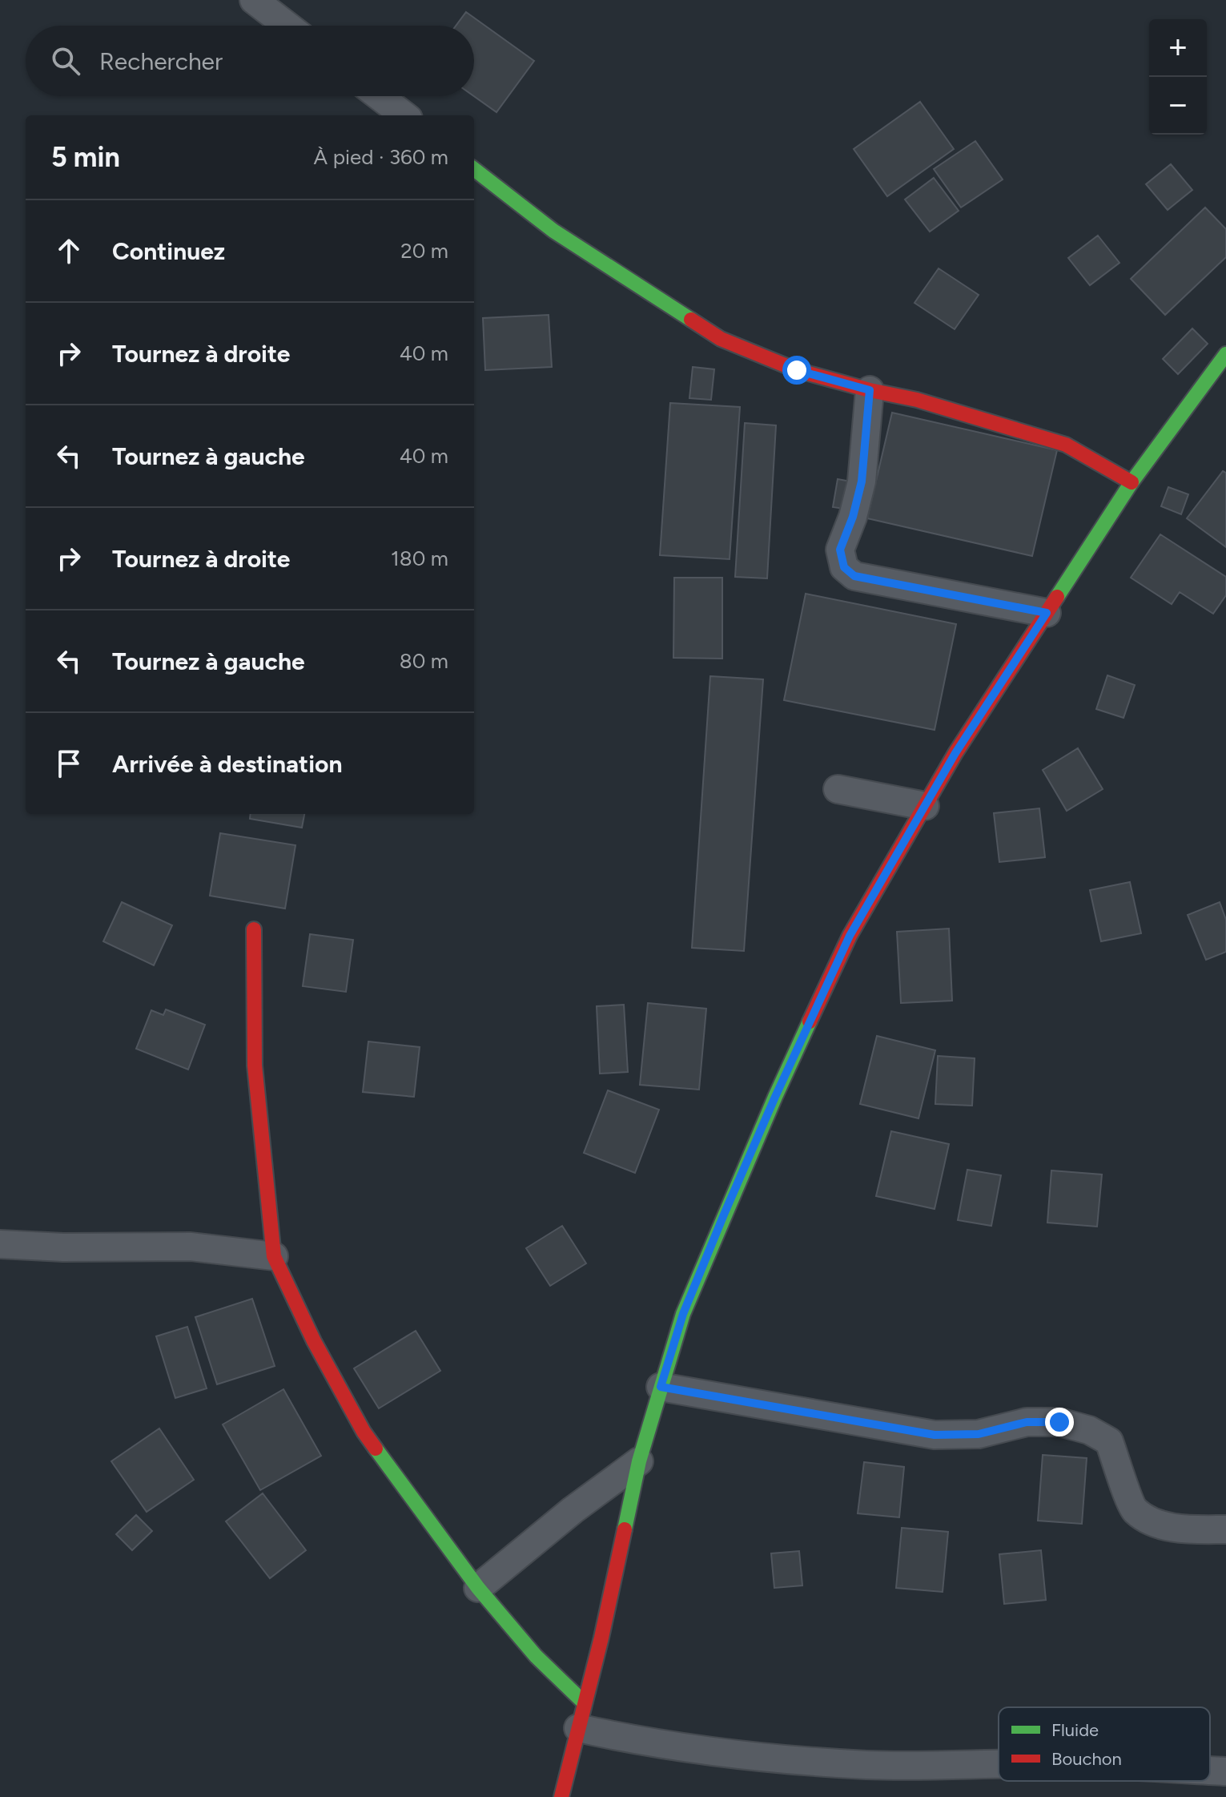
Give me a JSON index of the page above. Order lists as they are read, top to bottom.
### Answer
{
  "legend": ["Fluide", "Bouchon"],
  "page": {
    "map_buttons": ["+", "−"],
    "search": "Rechercher",
    "heading": ["5 min", "À pied · 360 m"],
    "list": [
      ["Continuez", "20 m"],
      ["Tournez à droite", "40 m"],
      ["Tournez à gauche", "40 m"],
      ["Tournez à droite", "180 m"],
      ["Tournez à gauche", "80 m"],
      "Arrivée à destination"
    ]
  }
}
